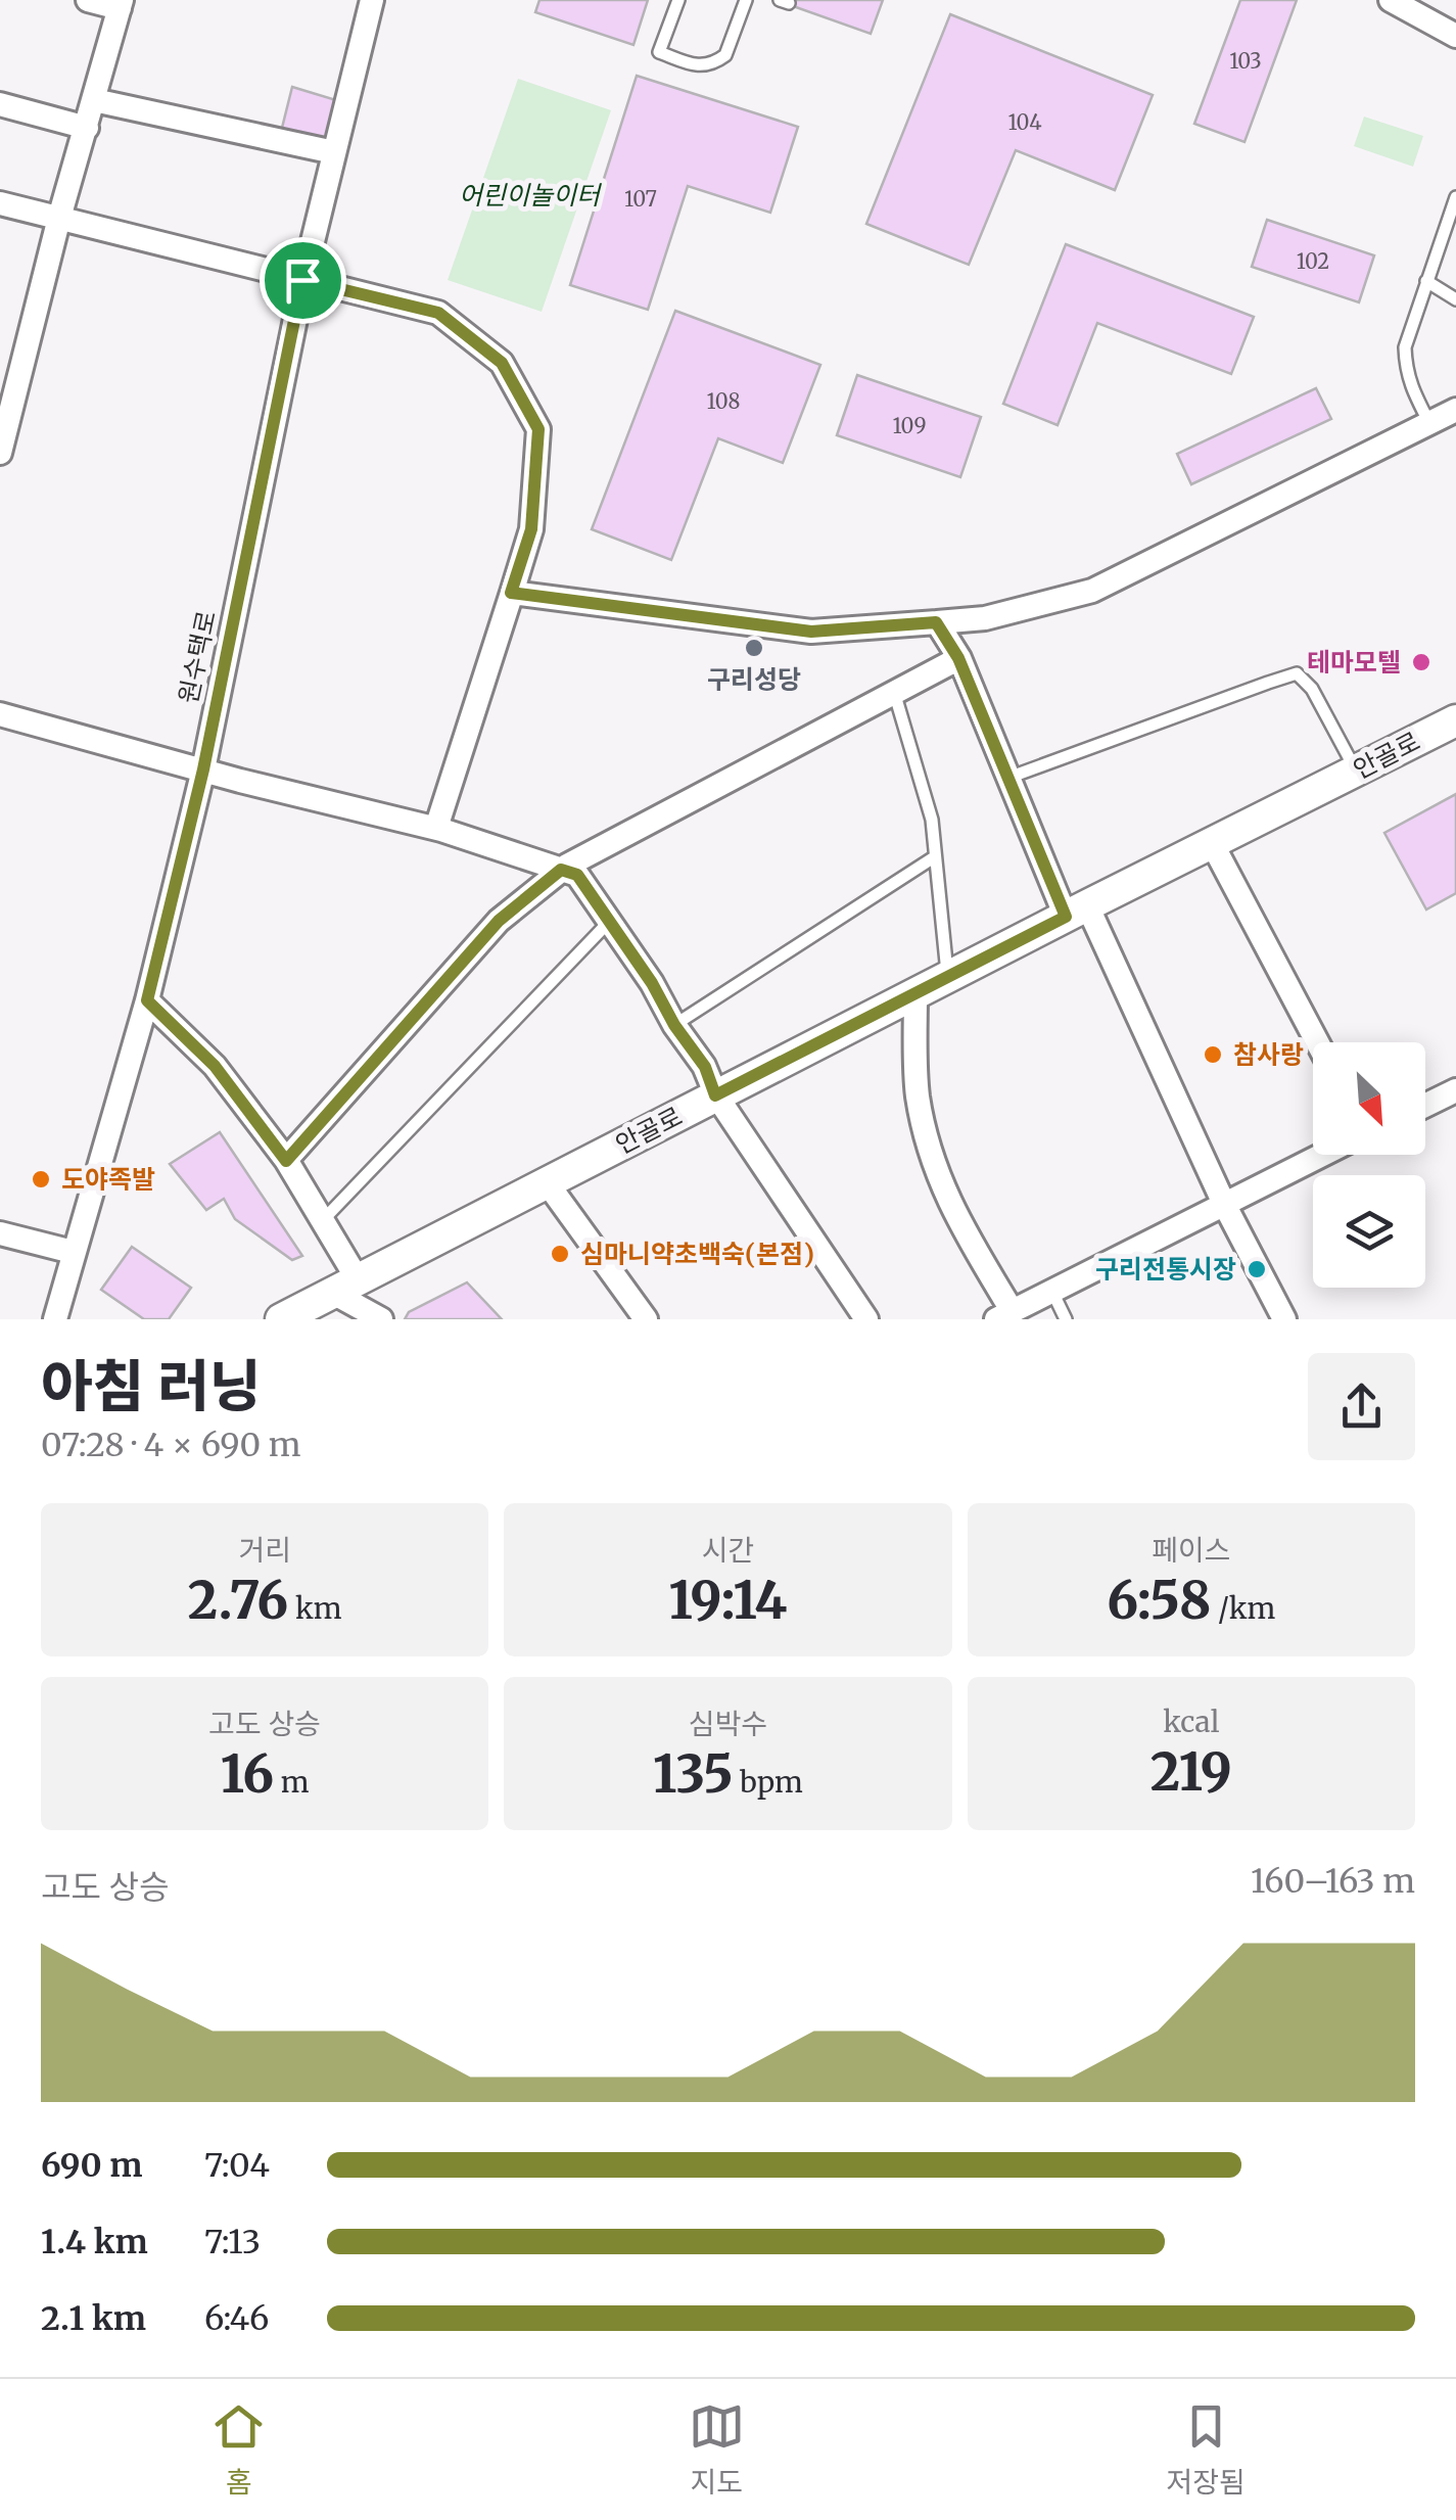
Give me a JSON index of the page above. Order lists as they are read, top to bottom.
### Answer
{
  "streets": {
    "street": ["원수택로", "안골로"]
  },
  "parks": ["어린이놀이터"],
  "places": [
    "구리성당",
    "테마모텔",
    "참사랑",
    "도야족발",
    "심마니약초백숙(본점)",
    "구리전통시장"
  ],
  "house_numbers": [
    "103",
    "104",
    "107",
    "102",
    "108",
    "109"
  ],
  "north": "bottom right",
  "page": {
    "heading": ["아침 러닝", "07:28 · 4 × 690 m"],
    "stats": [
      ["거리", "2.76 km"],
      ["시간", "19:14"],
      ["페이스", "6:58 /km"],
      ["고도 상승", "16 m"],
      ["심박수", "135 bpm"],
      ["kcal", "219"]
    ],
    "chart": ["고도 상승", "160–163 m"],
    "list": [
      {
        "name": "690 m",
        "note": "7:04"
      },
      {
        "name": "1.4 km",
        "note": "7:13"
      },
      {
        "name": "2.1 km",
        "note": "6:46"
      }
    ],
    "tabs": ["홈", "지도", "저장됨"]
  }
}
